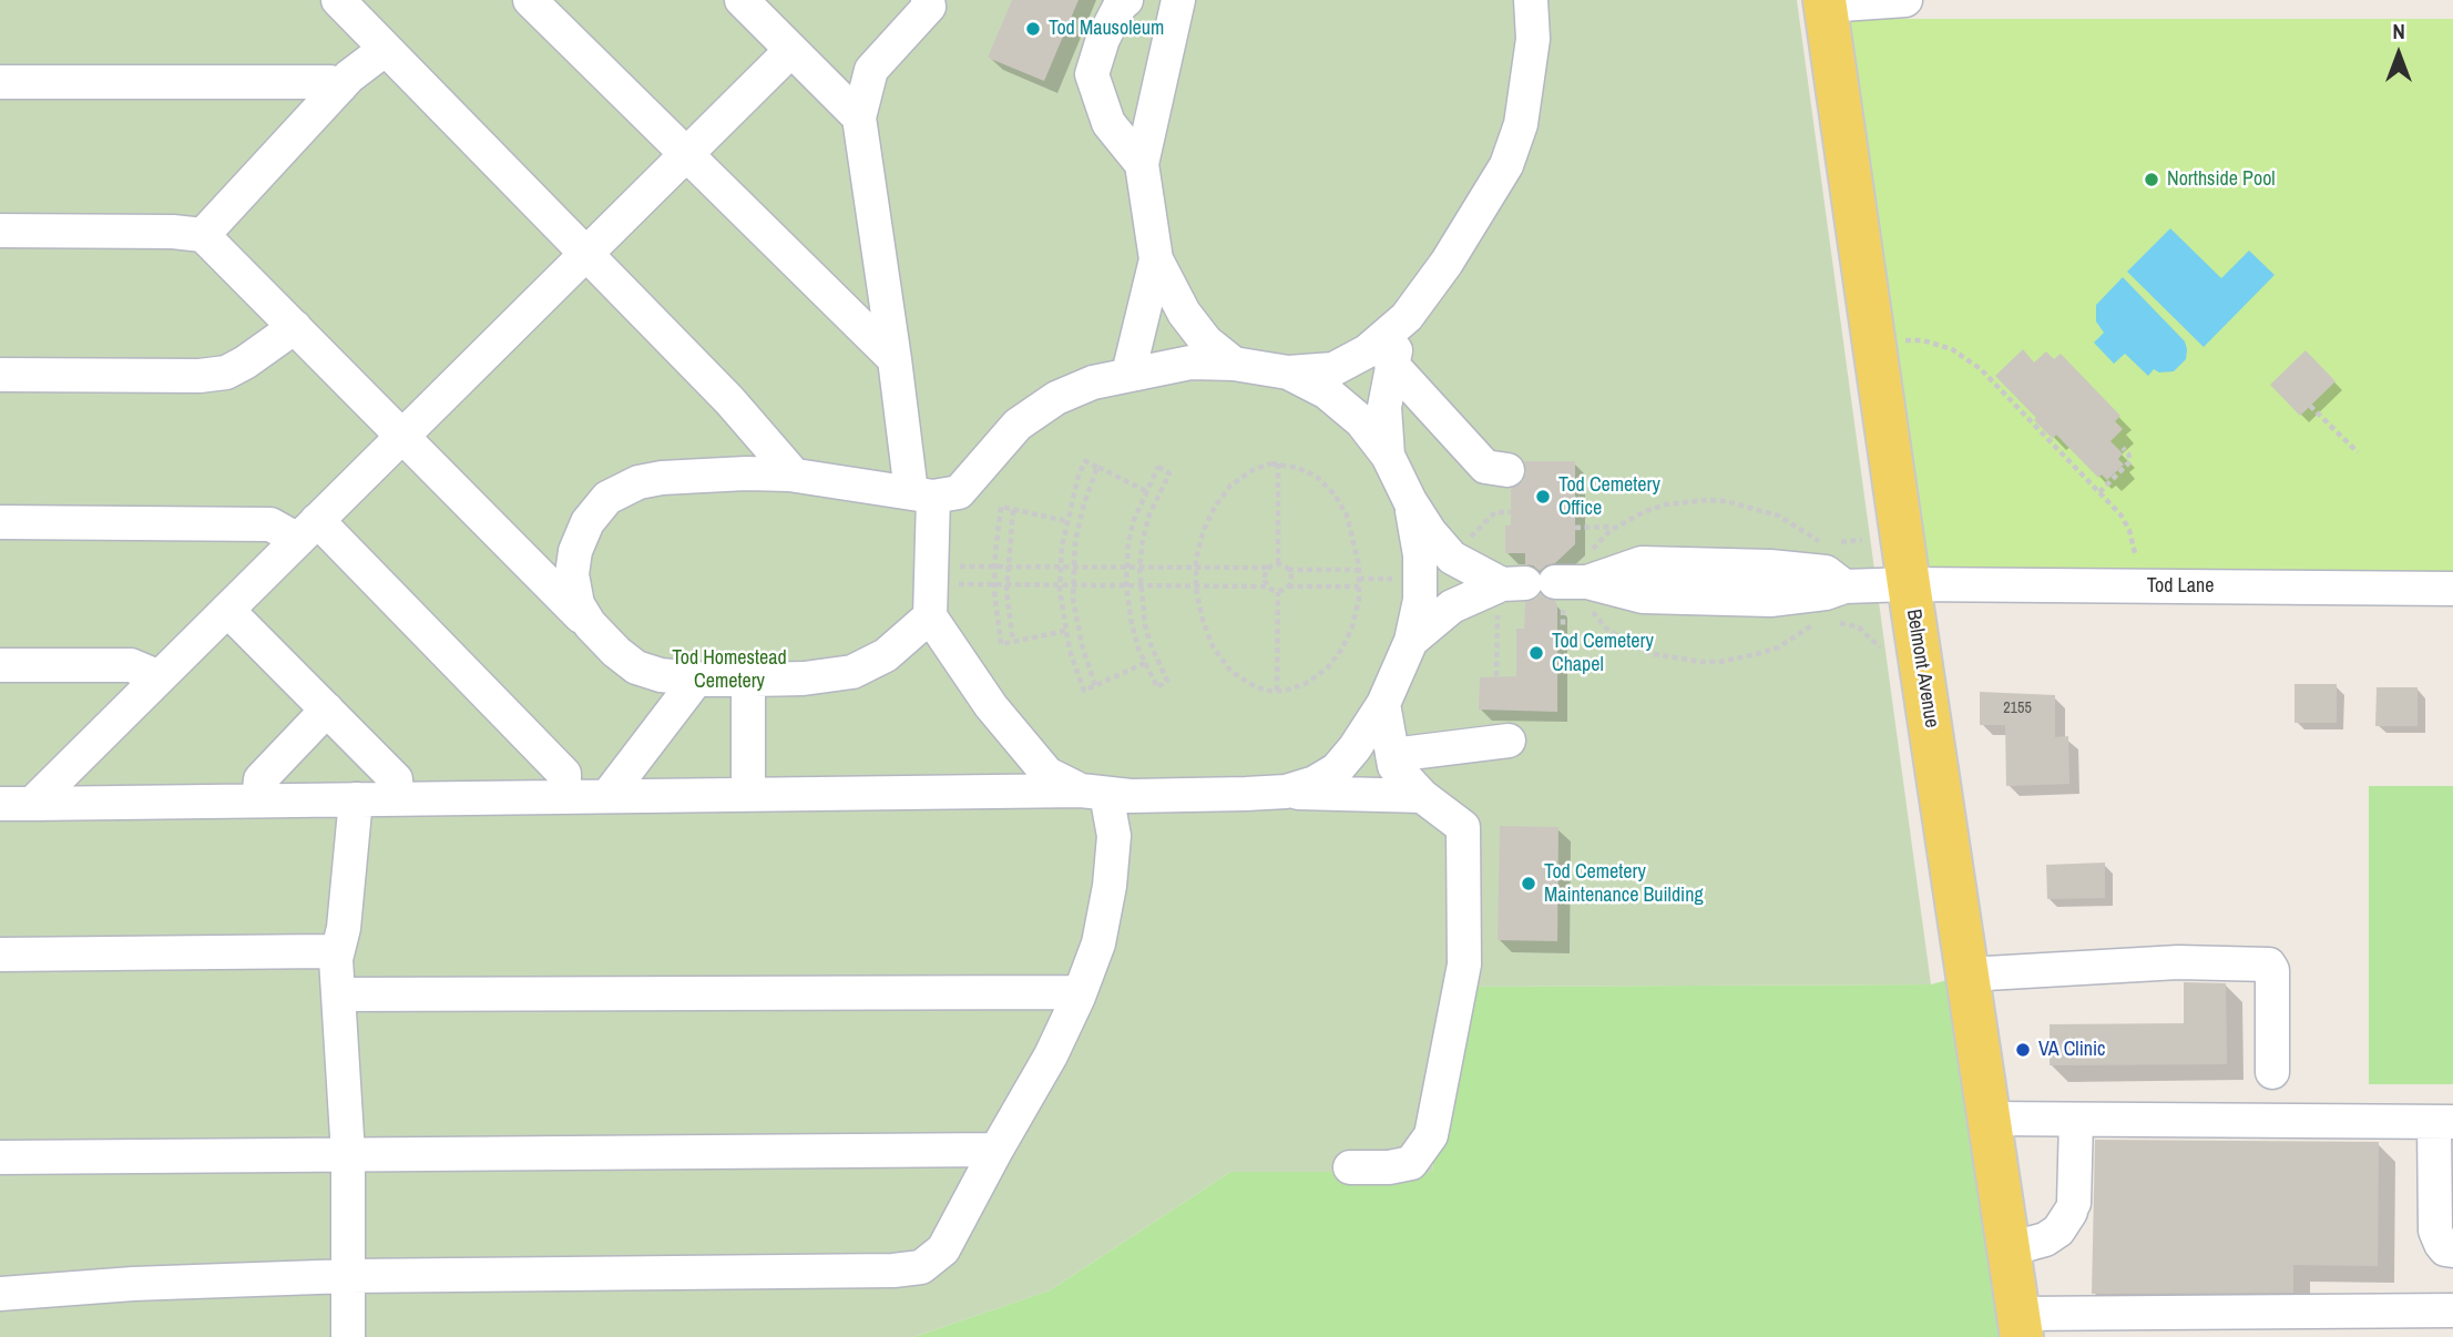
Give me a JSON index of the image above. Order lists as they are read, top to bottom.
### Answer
{
  "streets": {
    "main road": ["Belmont Avenue"],
    "street": ["Tod Lane"]
  },
  "crossings": [
    ["Tod Lane", "Belmont Avenue"]
  ],
  "parks": ["Tod Homestead Cemetery"],
  "places": [
    "Tod Mausoleum",
    "Northside Pool",
    "Tod Cemetery Office",
    "Tod Cemetery Chapel",
    "Tod Cemetery Maintenance Building",
    "VA Clinic"
  ],
  "house_numbers": ["2155"],
  "north": "top"
}
